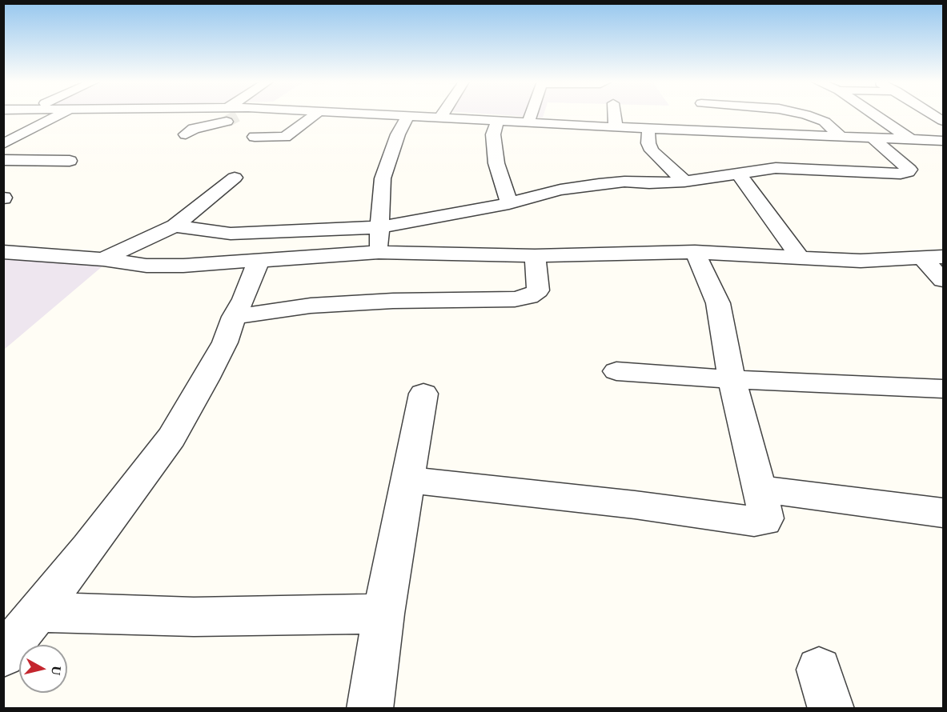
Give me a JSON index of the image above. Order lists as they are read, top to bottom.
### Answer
{
  "north": "right"
}
